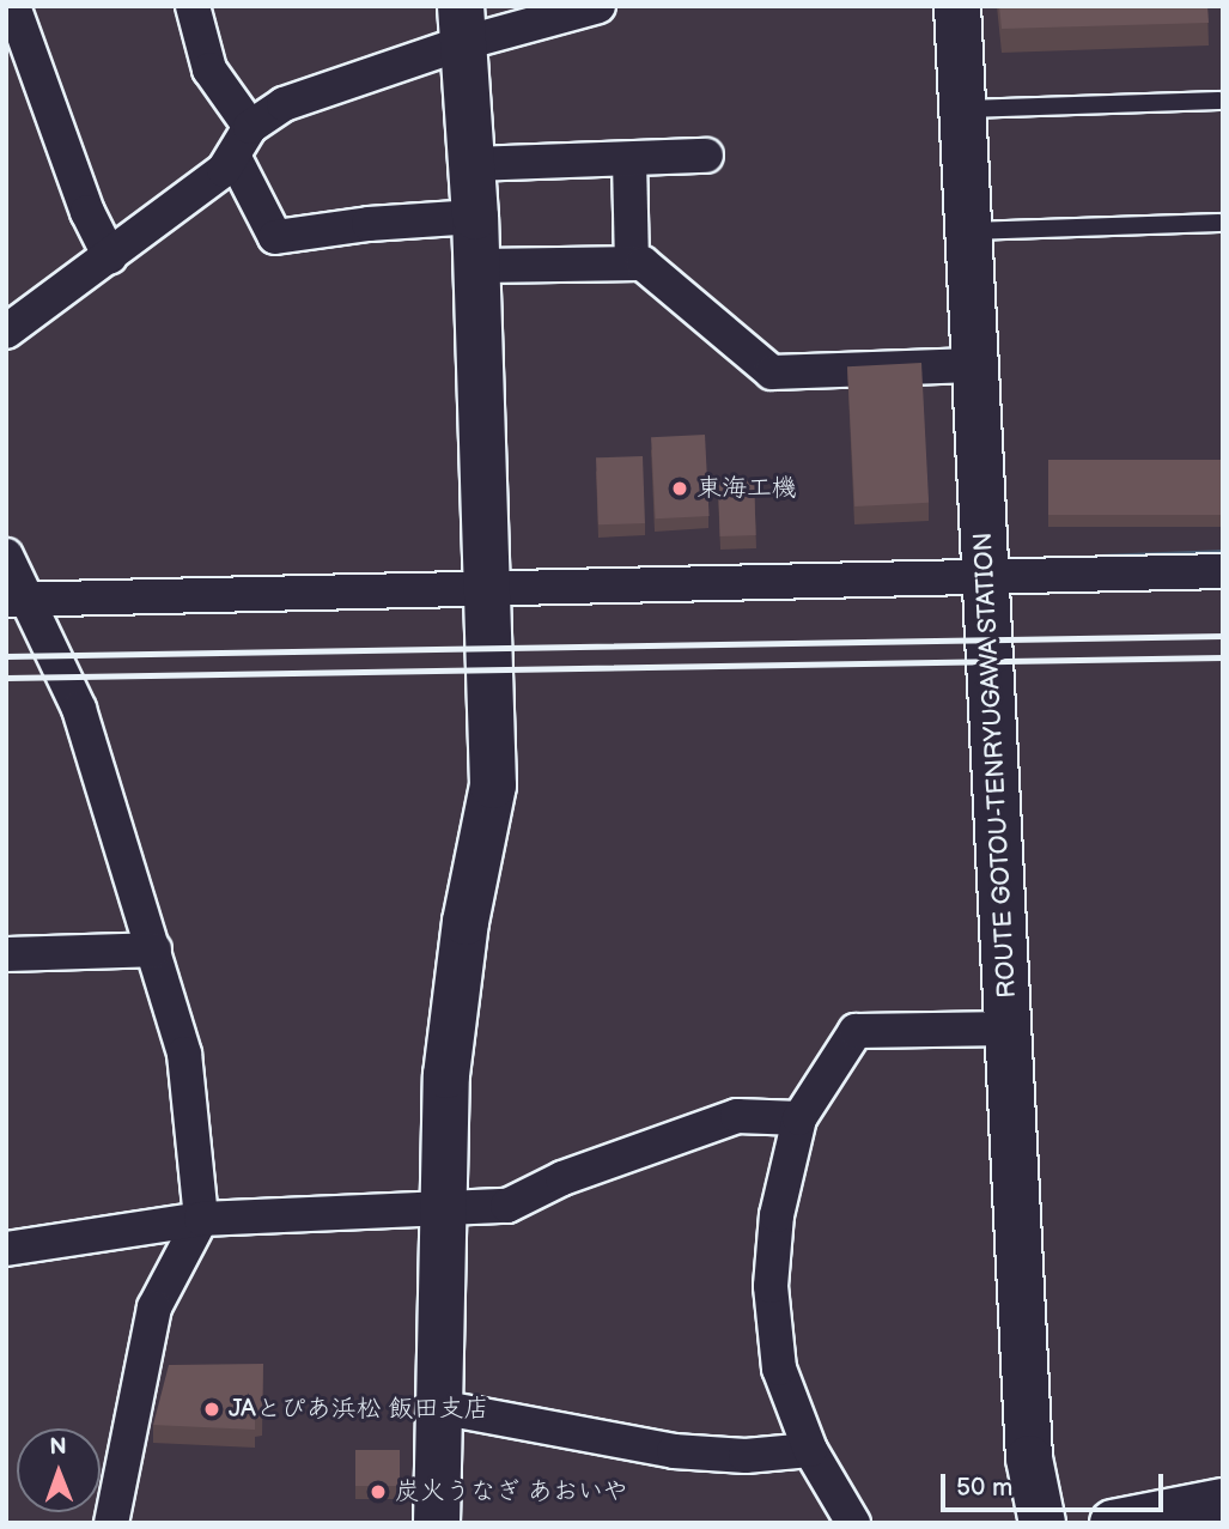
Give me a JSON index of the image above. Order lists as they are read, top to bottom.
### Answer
{
  "streets": {
    "main road": ["ROUTE GOTOU-TENRYUGAWA STATION"]
  },
  "places": ["東海工機", "JAとぴあ浜松 飯田支店", "炭火うなぎ あおいや"],
  "scale_bar": "50 m",
  "north": "top"
}
